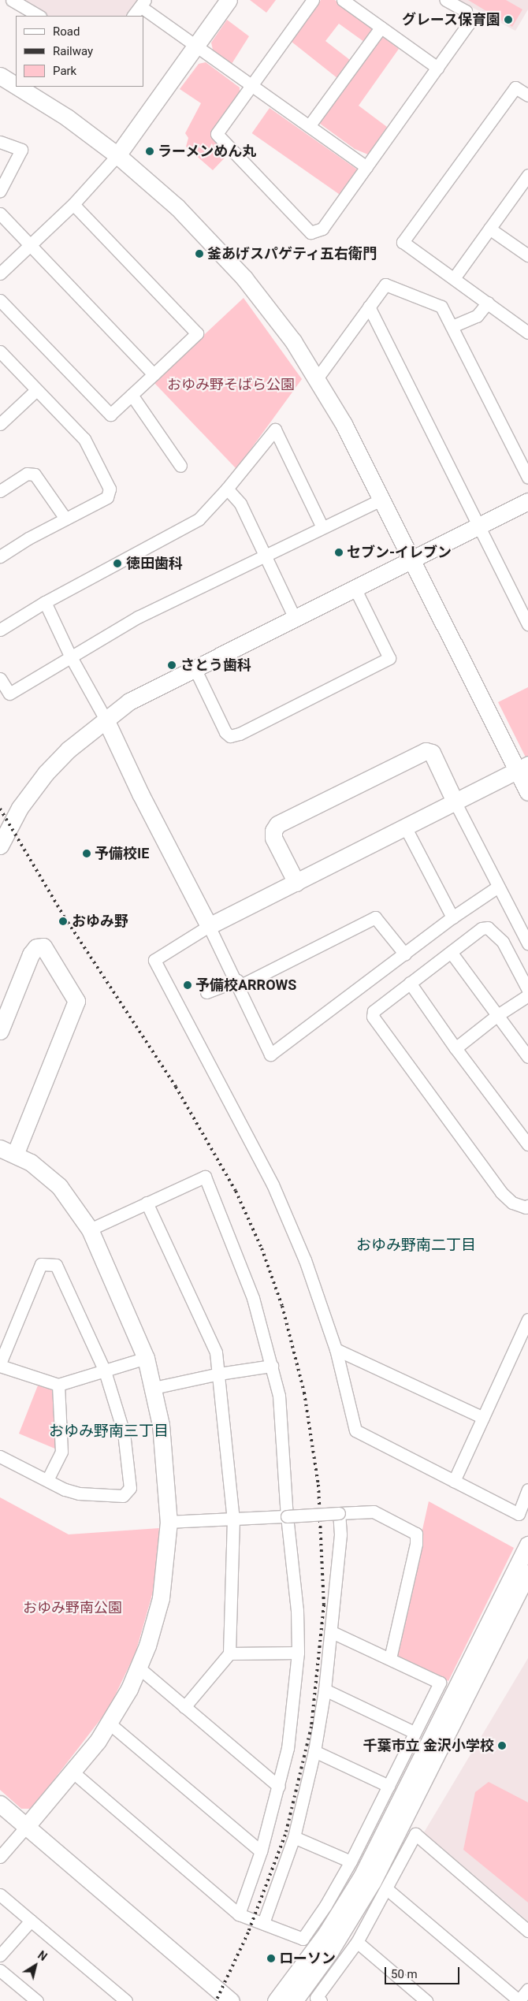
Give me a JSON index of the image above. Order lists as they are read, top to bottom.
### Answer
{
  "districts": ["おゆみ野南二丁目", "おゆみ野南三丁目"],
  "parks": ["おゆみ野そばら公園", "おゆみ野南公園"],
  "places": [
    "グレース保育園",
    "ラーメンめん丸",
    "釜あげスパゲティ五右衛門",
    "セブン-イレブン",
    "徳田歯科",
    "さとう歯科",
    "予備校IE",
    "おゆみ野",
    "予備校ARROWS",
    "千葉市立 金沢小学校",
    "ローソン"
  ],
  "legend": ["Road", "Railway", "Park"],
  "scale_bar": "50 m",
  "north": "top right"
}
